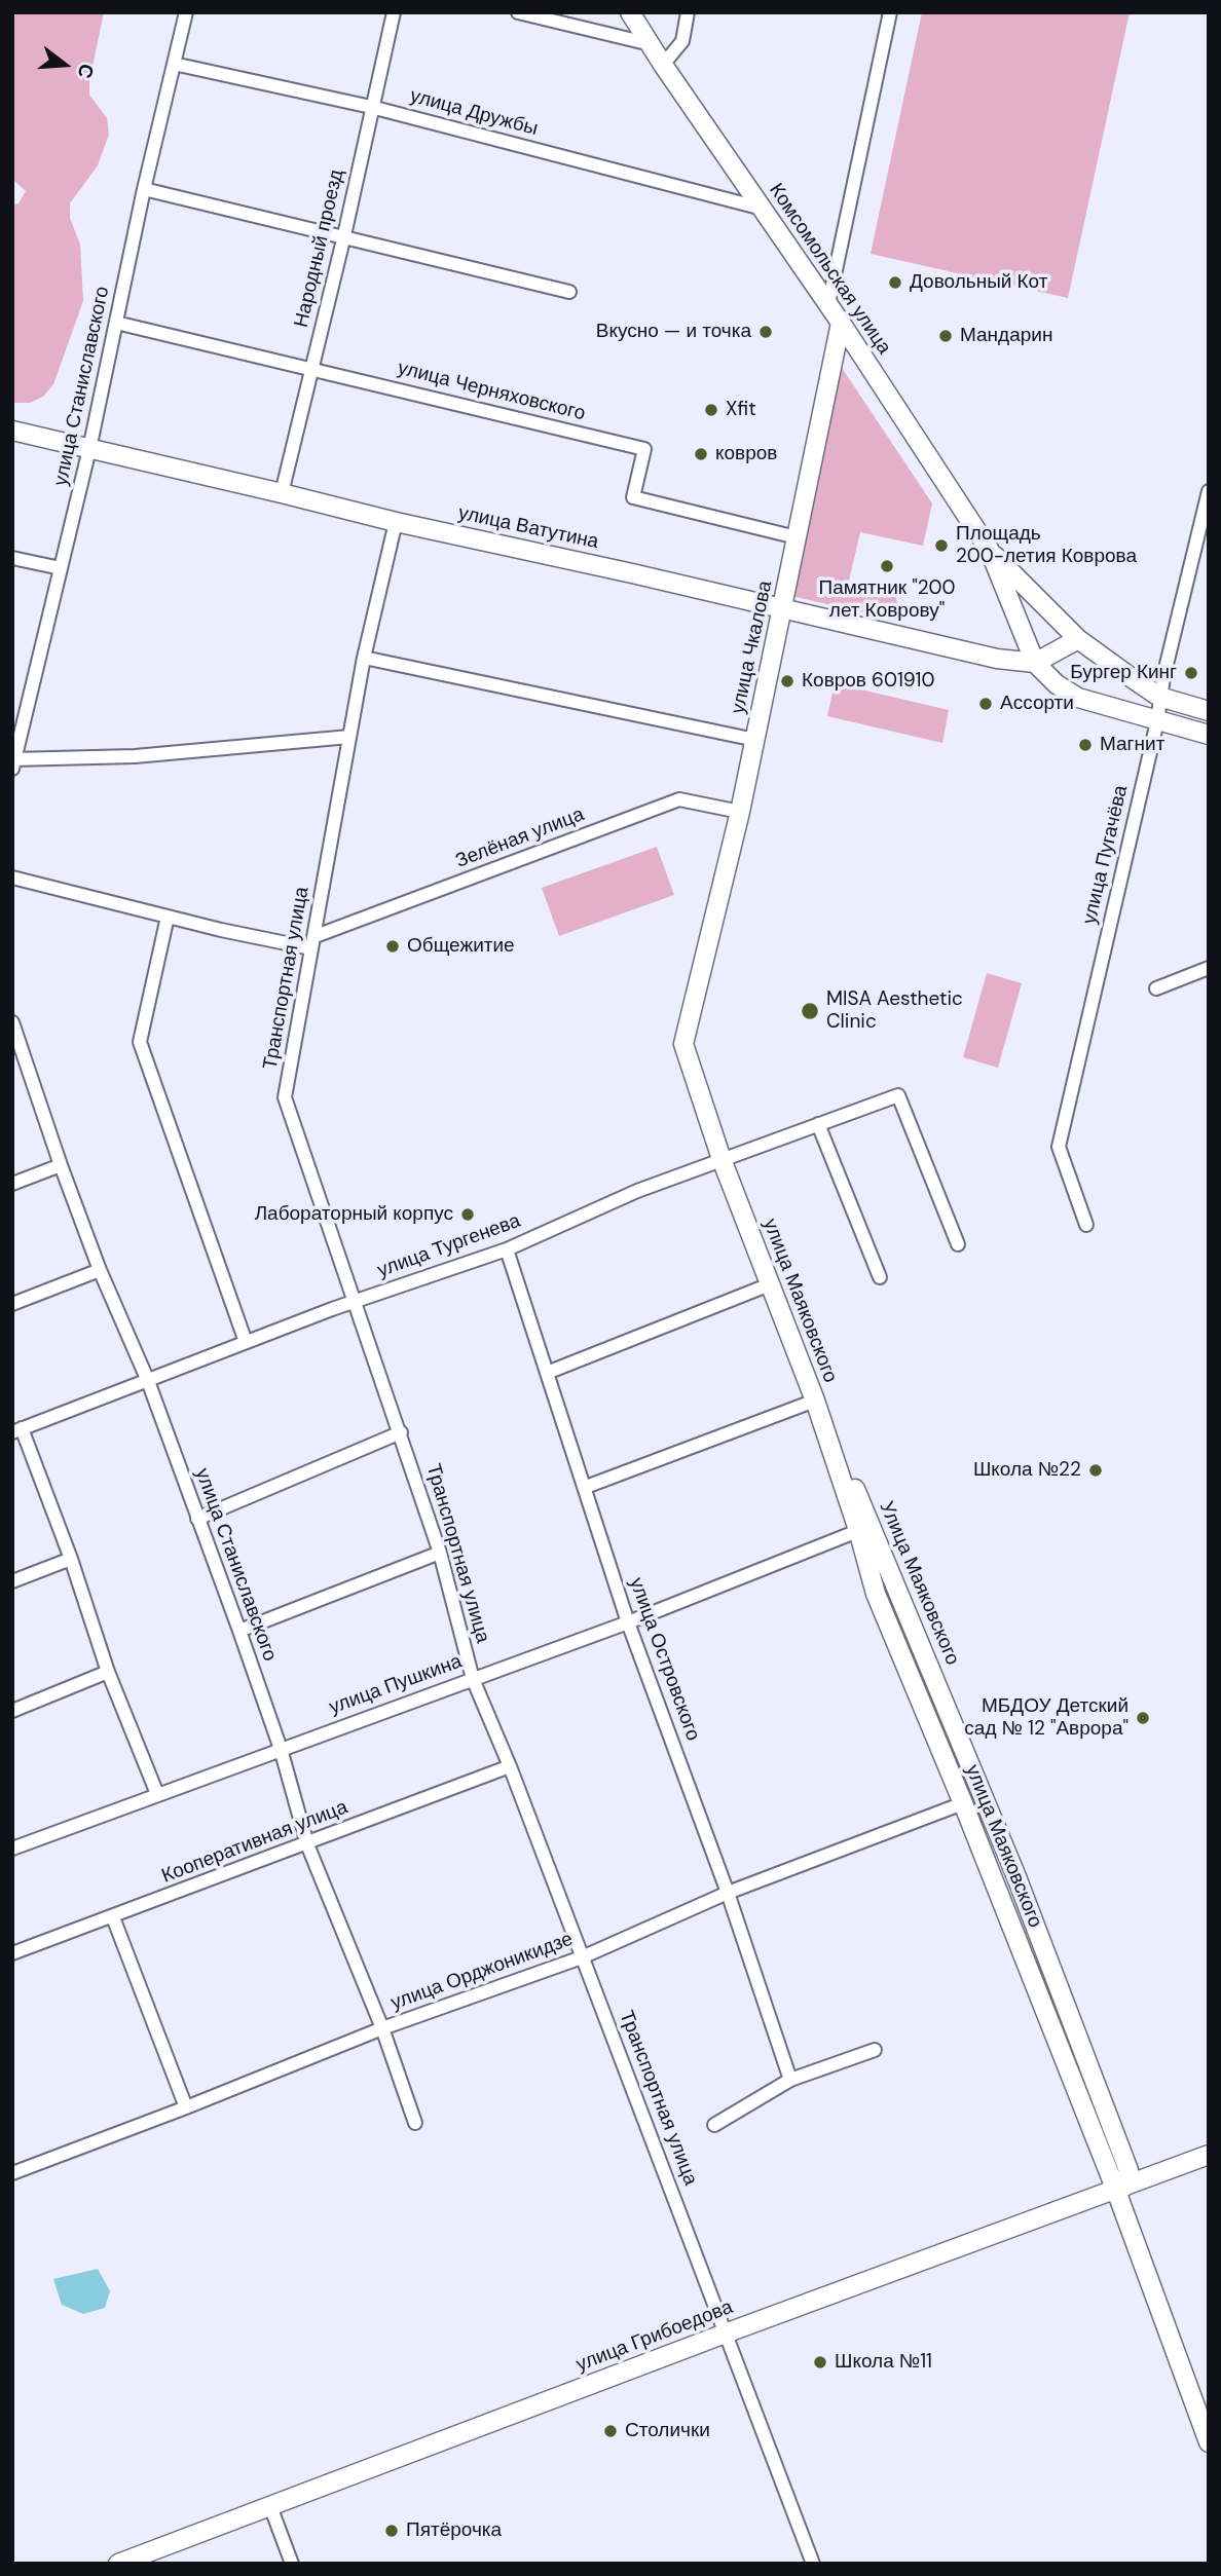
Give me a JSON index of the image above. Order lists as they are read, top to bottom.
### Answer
{
  "streets": {
    "street": [
      "улица Дружбы",
      "Народный проезд",
      "Комсомольская улица",
      "улица Станиславского",
      "улица Черняховского",
      "улица Ватутина",
      "улица Чкалова",
      "Зелёная улица",
      "улица Пугачёва",
      "Транспортная улица",
      "улица Тургенева",
      "улица Маяковского",
      "Улица Маяковского",
      "улица Островского",
      "улица Пушкина",
      "Кооперативная улица",
      "улица Орджоникидзе",
      "улица Грибоедова"
    ]
  },
  "crossings": [
    ["улица Дружбы", "Народный проезд"],
    ["улица Дружбы", "Комсомольская улица"],
    ["улица Дружбы", "улица Станиславского"],
    ["Народный проезд", "улица Черняховского"],
    ["Народный проезд", "улица Ватутина"],
    ["Комсомольская улица", "улица Ватутина"],
    ["Комсомольская улица", "улица Чкалова"],
    ["Комсомольская улица", "улица Пугачёва"],
    ["улица Станиславского", "улица Черняховского"],
    ["улица Станиславского", "улица Ватутина"],
    ["улица Станиславского", "улица Тургенева"],
    ["улица Станиславского", "улица Пушкина"],
    ["улица Станиславского", "Кооперативная улица"],
    ["улица Станиславского", "улица Орджоникидзе"],
    ["улица Черняховского", "улица Чкалова"],
    ["улица Ватутина", "улица Чкалова"],
    ["улица Ватутина", "Транспортная улица"],
    ["улица Чкалова", "Зелёная улица"],
    ["улица Чкалова", "улица Маяковского"],
    ["Зелёная улица", "Транспортная улица"],
    ["Транспортная улица", "улица Тургенева"],
    ["Транспортная улица", "улица Пушкина"],
    ["Транспортная улица", "Кооперативная улица"],
    ["Транспортная улица", "улица Орджоникидзе"],
    ["Транспортная улица", "улица Грибоедова"],
    ["улица Тургенева", "улица Маяковского"],
    ["улица Тургенева", "улица Островского"],
    ["улица Маяковского", "Улица Маяковского"],
    ["улица Маяковского", "улица Пушкина"],
    ["улица Маяковского", "улица Орджоникидзе"],
    ["улица Маяковского", "улица Грибоедова"],
    ["Улица Маяковского", "улица Пушкина"],
    ["Улица Маяковского", "улица Грибоедова"],
    ["улица Островского", "улица Пушкина"],
    ["улица Островского", "улица Орджоникидзе"]
  ],
  "places": [
    "Довольный Кот",
    "Вкусно — и точка",
    "Мандарин",
    "Xfit",
    "ковров",
    "Площадь 200-летия Коврова",
    "Памятник \"200 лет Коврову\"",
    "Бургер Кинг",
    "Ковров 601910",
    "Ассорти",
    "Магнит",
    "Общежитие",
    "MISA Aesthetic Clinic",
    "Лабораторный корпус",
    "Школа №22",
    "МБДОУ Детский сад № 12 \"Аврора\"",
    "Школа №11",
    "Столички",
    "Пятёрочка"
  ],
  "north": "right"
}
